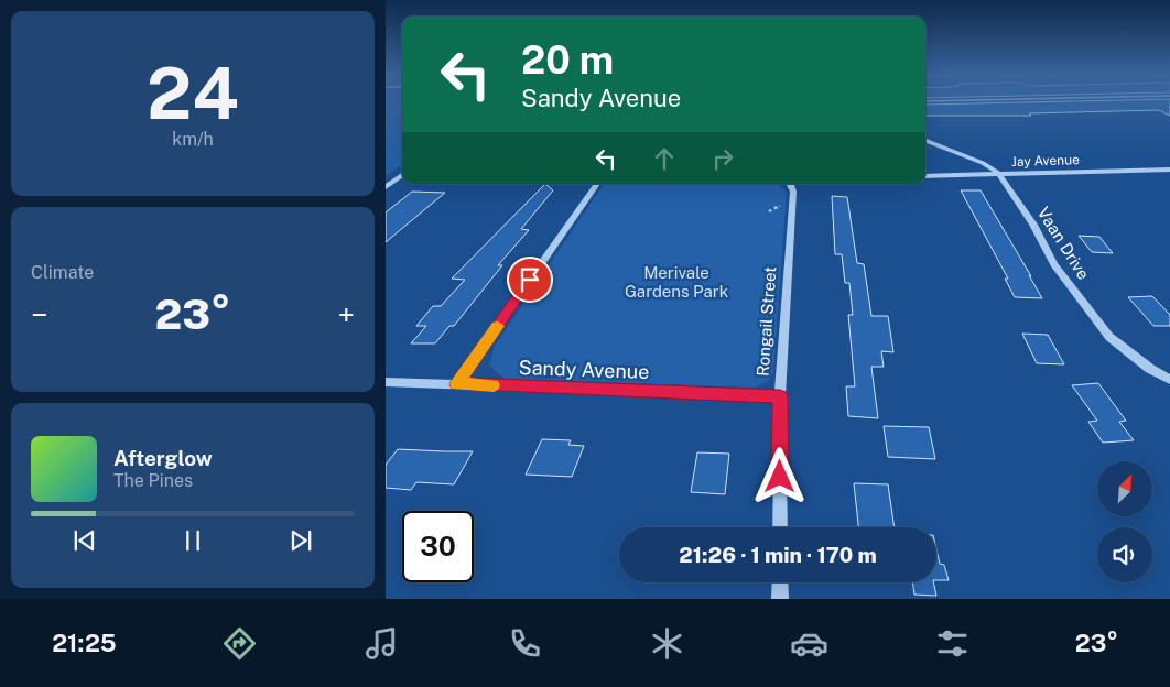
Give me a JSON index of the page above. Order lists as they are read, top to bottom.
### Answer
{
  "streets": {
    "street": [
      "Jay Avenue",
      "Vaan Drive",
      "Rongail Street",
      "Sandy Avenue"
    ]
  },
  "crossings": [
    ["Jay Avenue", "Vaan Drive"],
    ["Rongail Street", "Sandy Avenue"]
  ],
  "parks": ["Merivale Gardens Park"],
  "north": "top right",
  "page": {
    "tile": [
      ["24", "km/h"],
      "Climate"
    ],
    "turn": ["20 m", "Sandy Avenue"],
    "heat": ["−", "23°", "+"],
    "song": ["Afterglow", "The Pines"],
    "limit": "30",
    "trip": "21:26 · 1 min · 170 m",
    "tabs": ["21:25", "23°"]
  }
}
